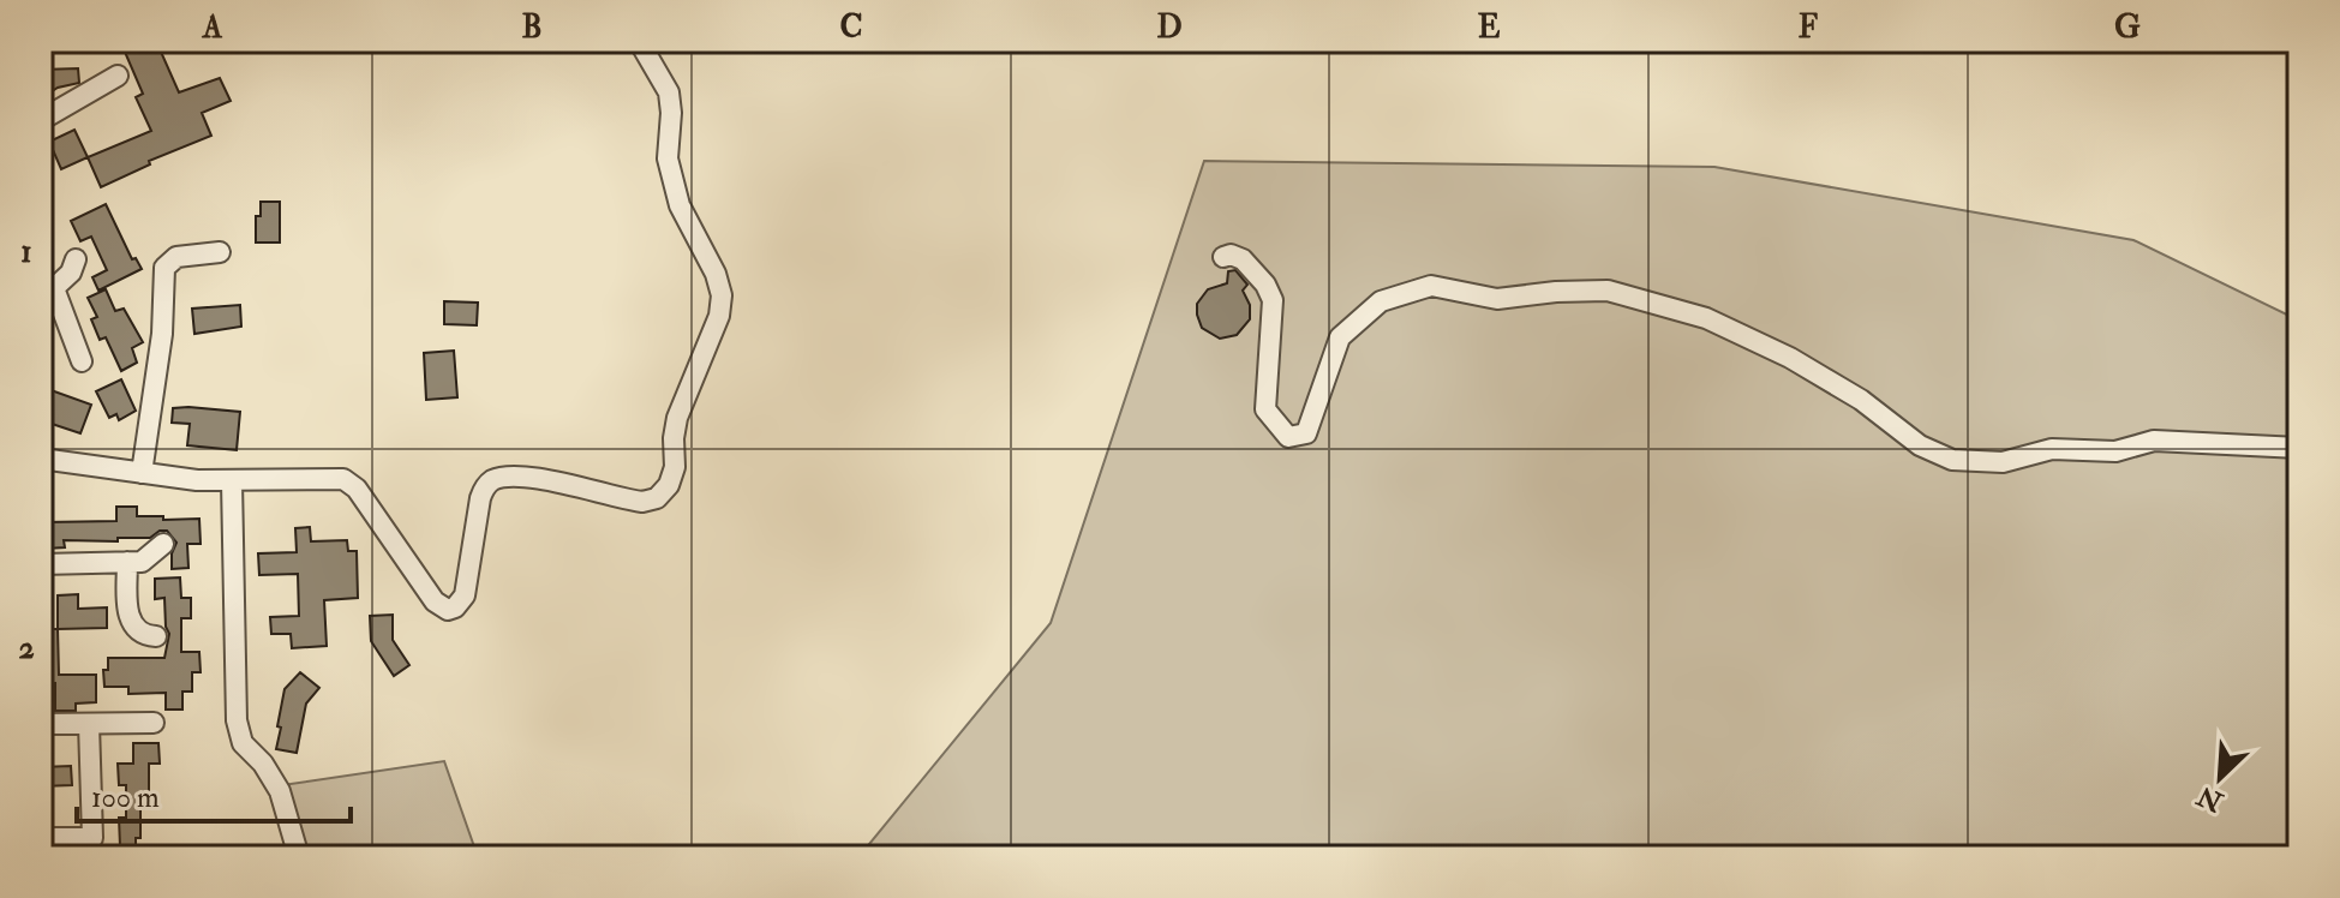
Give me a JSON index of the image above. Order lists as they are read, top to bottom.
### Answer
{
  "scale_bar": "100 m",
  "north": "bottom left",
  "grid": {
    "columns": [
      "A",
      "B",
      "C",
      "D",
      "E",
      "F",
      "G"
    ],
    "rows": ["1", "2"]
  }
}
